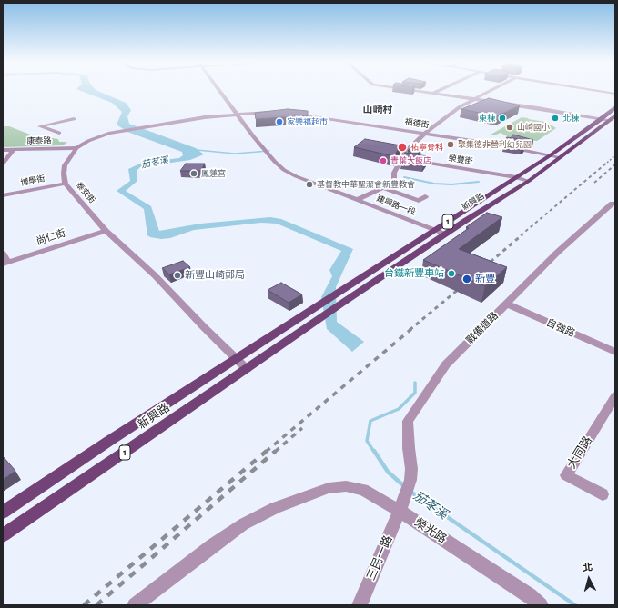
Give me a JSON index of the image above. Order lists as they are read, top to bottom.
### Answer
{
  "streets": {
    "main road": ["新興路", "1"],
    "street": [
      "福德街",
      "康泰路",
      "榮豐街",
      "博學街",
      "泰安街",
      "建興路一段",
      "尚仁街",
      "戰備道路",
      "自強路",
      "大同路",
      "榮光路",
      "三民一路"
    ]
  },
  "crossings": [
    ["福德街", "新興路"],
    ["康泰路", "泰安街"],
    ["榮豐街", "新興路"],
    ["博學街", "泰安街"],
    ["泰安街", "新興路"],
    ["泰安街", "建興路一段"],
    ["泰安街", "尚仁街"],
    ["新興路", "建興路一段"],
    ["戰備道路", "自強路"],
    ["戰備道路", "榮光路"],
    ["戰備道路", "三民一路"],
    ["榮光路", "三民一路"]
  ],
  "districts": ["山崎村"],
  "water": ["茄苳溪"],
  "places": [
    "東棟",
    "北棟",
    "家樂福超市",
    "山崎國小",
    "聚集德非營利幼兒園",
    "祐寧骨科",
    "青葉大飯店",
    "鳳蓮宮",
    "基督教中華聖潔會新豐教會",
    "台鐵新豐車站",
    "新豐山崎郵局",
    "新豐"
  ],
  "north": "top"
}
